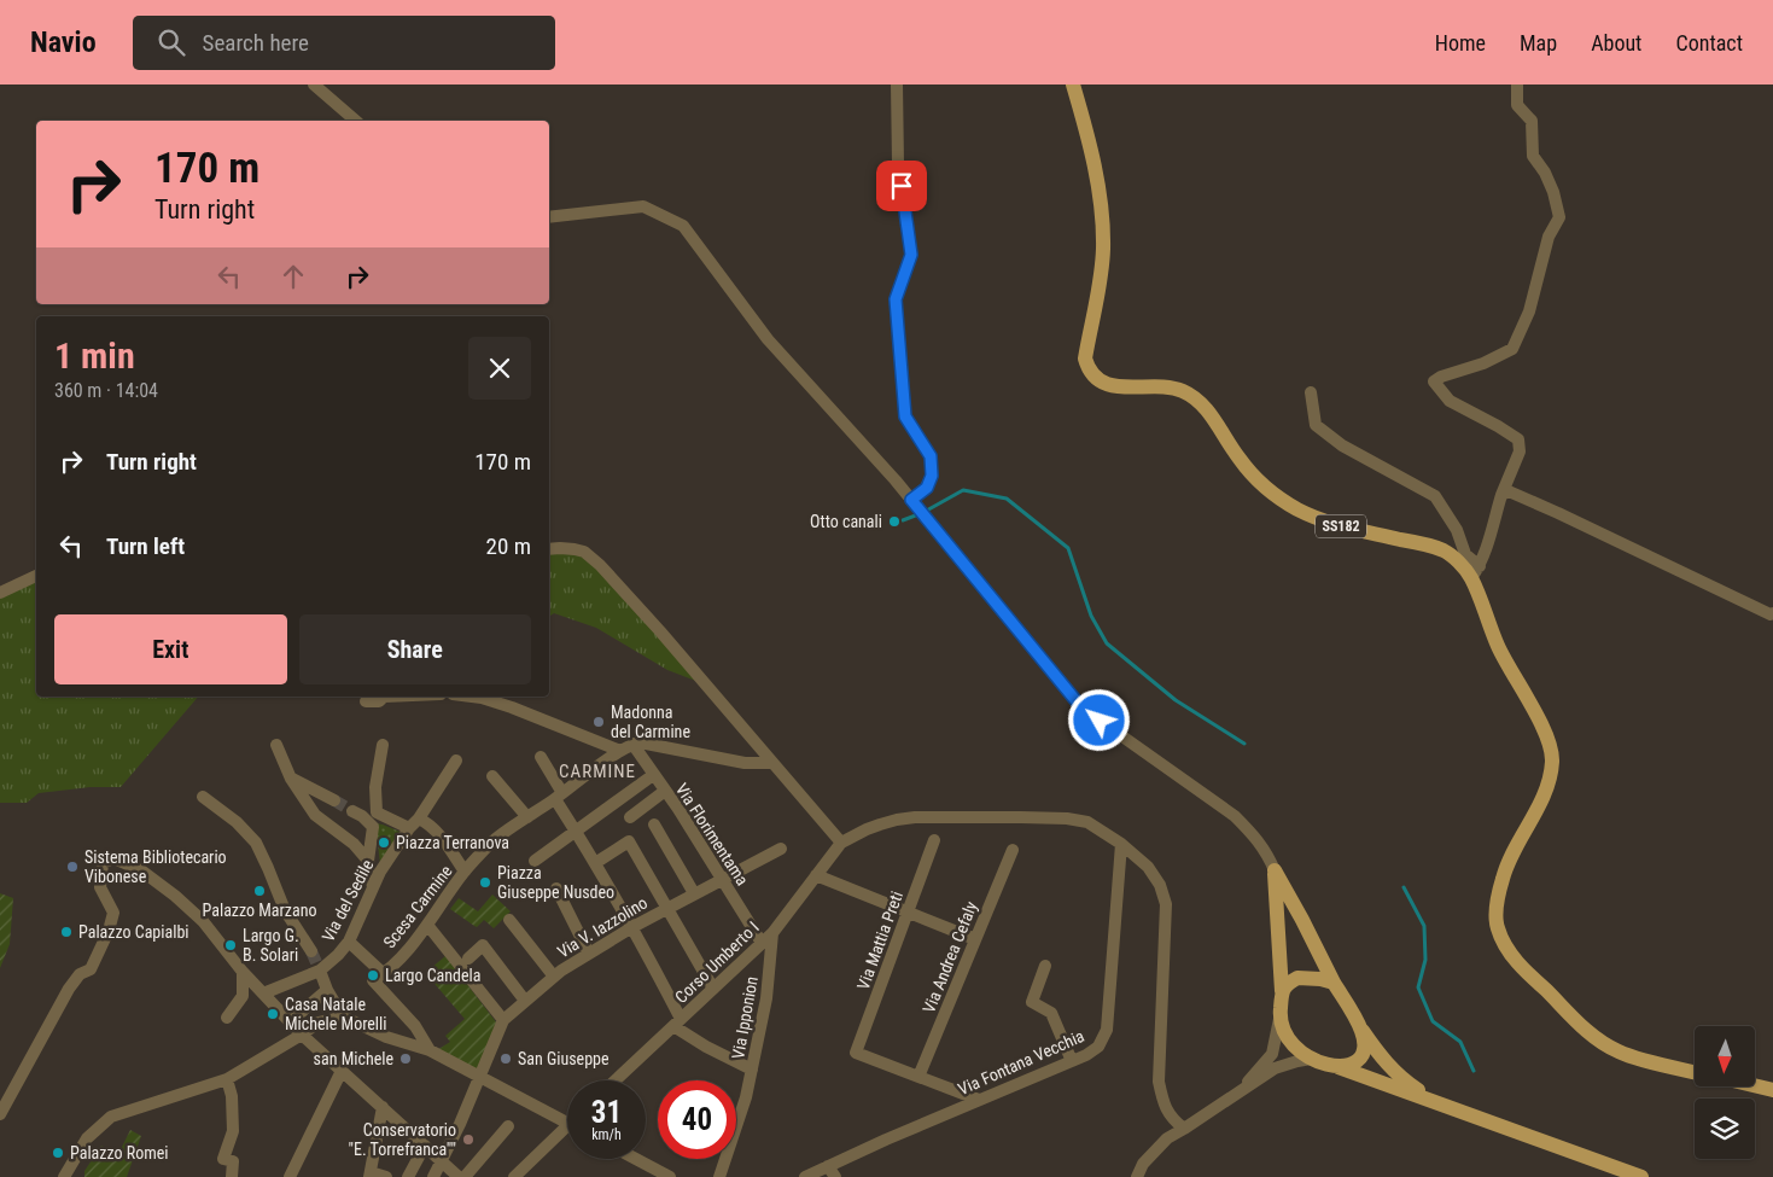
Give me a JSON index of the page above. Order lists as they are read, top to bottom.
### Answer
{
  "streets": {
    "main road": ["SS182"],
    "street": [
      "Via Florimentama",
      "Via del Sedile",
      "Scesa Carmine",
      "Via V. Iazzolino",
      "Via Mattia Preti",
      "Via Andrea Cefaly",
      "Corso Umberto I",
      "Via Ipponion",
      "Via Fontana Vecchia"
    ]
  },
  "crossings": [
    ["Via Florimentama", "Scesa Carmine"],
    ["Via Florimentama", "Via V. Iazzolino"],
    ["Via Florimentama", "Corso Umberto I"],
    ["Via Mattia Preti", "Via Andrea Cefaly"],
    ["Corso Umberto I", "Via Ipponion"]
  ],
  "districts": ["CARMINE"],
  "places": [
    "Otto canali",
    "Madonna del Carmine",
    "Piazza Terranova",
    "Sistema Bibliotecario Vibonese",
    "Piazza Giuseppe Nusdeo",
    "Palazzo Marzano",
    "Palazzo Capialbi",
    "Largo G. B. Solari",
    "Largo Candela",
    "Casa Natale Michele Morelli",
    "san Michele",
    "San Giuseppe",
    "Conservatorio \"E. Torrefranca\"\"",
    "Palazzo Romei"
  ],
  "north": "bottom",
  "page": {
    "header": "Navio",
    "search": "Search here",
    "nav": [
      "Home",
      "Map",
      "About",
      "Contact"
    ],
    "turn": ["170 m", "Turn right"],
    "heading": ["1 min", "360 m · 14:04"],
    "list": [
      {
        "name": "Turn right",
        "value": "170 m"
      },
      {
        "name": "Turn left",
        "value": "20 m"
      }
    ],
    "buttons": ["Exit", "Share"],
    "speed": "31 km/h",
    "limit": "40"
  }
}
